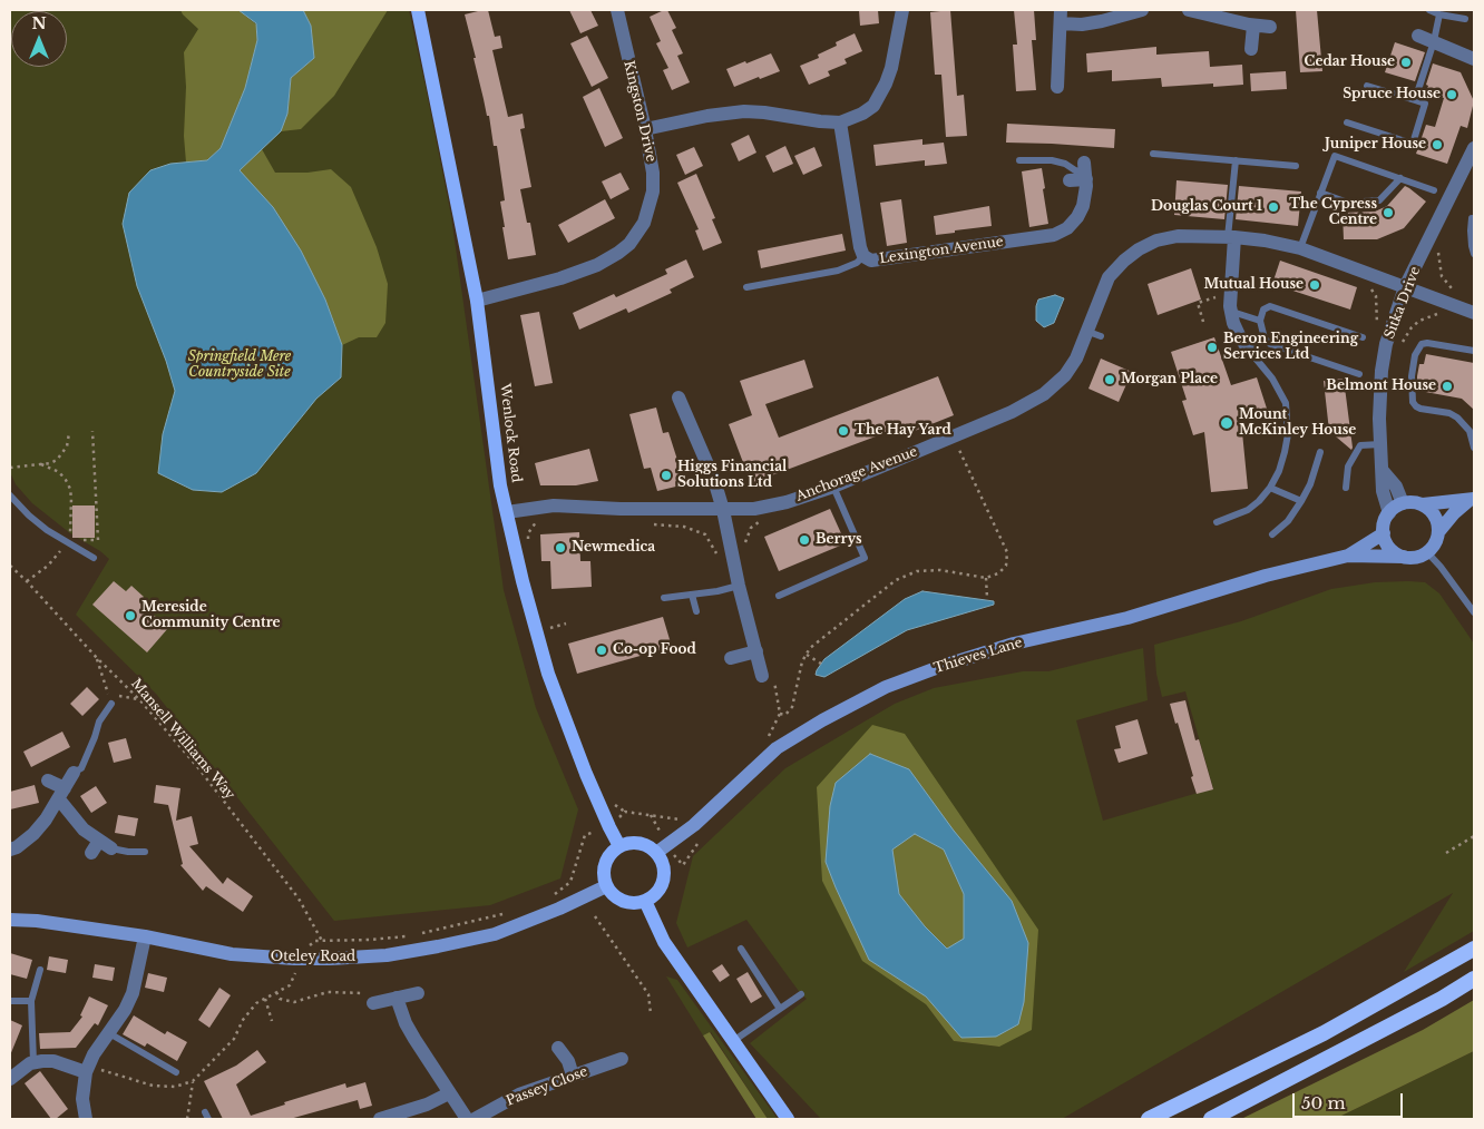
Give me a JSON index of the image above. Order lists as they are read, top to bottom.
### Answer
{
  "streets": {
    "main road": ["Wenlock Road", "Thieves Lane", "Oteley Road"],
    "street": [
      "Kingston Drive",
      "Lexington Avenue",
      "Sitka Drive",
      "Anchorage Avenue",
      "Passey Close"
    ],
    "path": ["Mansell Williams Way"]
  },
  "crossings": [
    ["Kingston Drive", "Wenlock Road"],
    ["Sitka Drive", "Anchorage Avenue"],
    ["Wenlock Road", "Anchorage Avenue"],
    ["Wenlock Road", "Thieves Lane"],
    ["Wenlock Road", "Oteley Road"],
    ["Thieves Lane", "Oteley Road"]
  ],
  "parks": ["Springfield Mere Countryside Site"],
  "places": [
    "Cedar House",
    "Spruce House",
    "Juniper House",
    "Douglas Court 1",
    "The Cypress Centre",
    "Mutual House",
    "Beron Engineering Services Ltd",
    "Morgan Place",
    "Belmont House",
    "Mount McKinley House",
    "The Hay Yard",
    "Higgs Financial Solutions Ltd",
    "Berrys",
    "Newmedica",
    "Mereside Community Centre",
    "Co-op Food"
  ],
  "scale_bar": "50 m",
  "north": "top"
}
